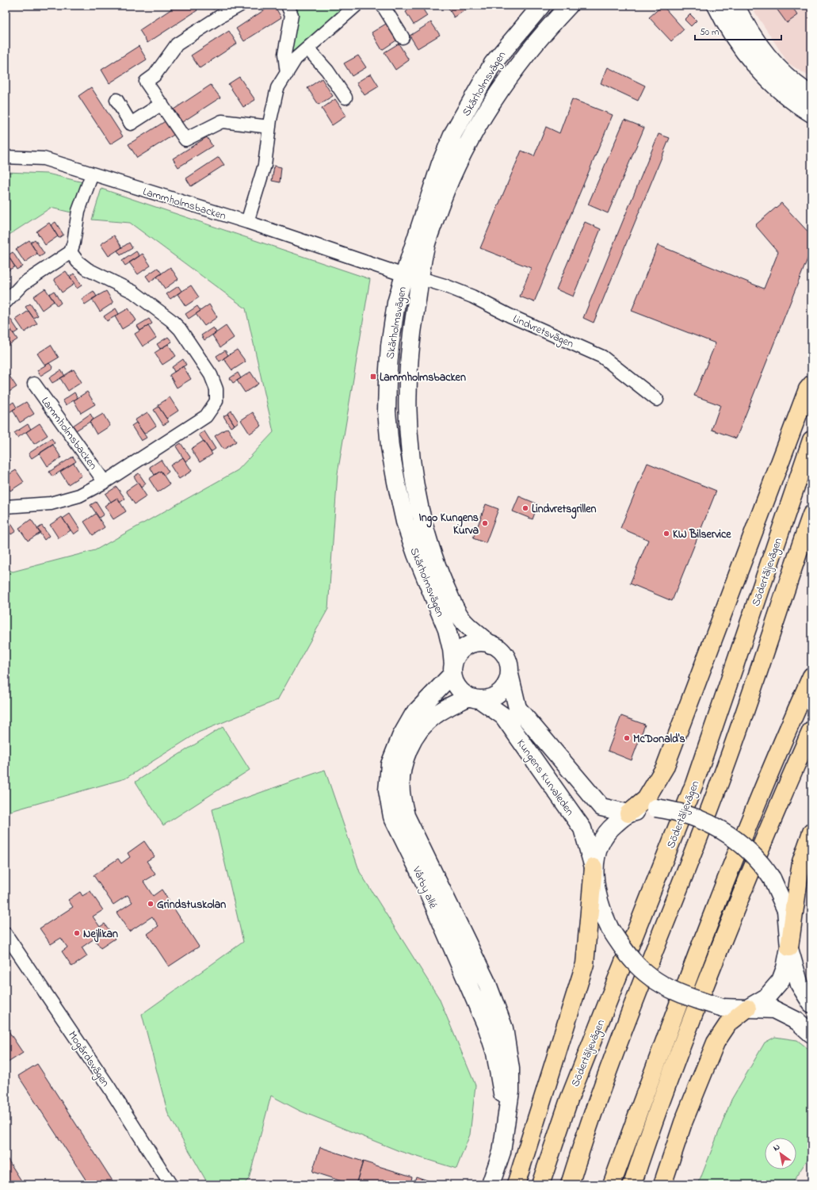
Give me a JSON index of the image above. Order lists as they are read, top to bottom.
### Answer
{
  "streets": {
    "highway": ["Södertäljevägen"],
    "main road": ["Skärholmsvägen", "Kungens Kurvaleden", "Vårby allé"],
    "street": ["Lammholmsbacken", "Lindvretsvägen", "Mogårdsvägen"]
  },
  "crossings": [
    ["Skärholmsvägen", "Lammholmsbacken"],
    ["Skärholmsvägen", "Lindvretsvägen"],
    ["Skärholmsvägen", "Kungens Kurvaleden"],
    ["Skärholmsvägen", "Vårby allé"],
    ["Kungens Kurvaleden", "Vårby allé"]
  ],
  "places": {
    "transit": ["Lammholmsbacken"],
    "other": [
      "Lindvretsgrillen",
      "Ingo Kungens Kurva",
      "KW Bilservice",
      "McDonald's",
      "Grindstuskolan",
      "Nejlikan"
    ]
  },
  "scale_bar": "50 m",
  "north": "top left"
}
